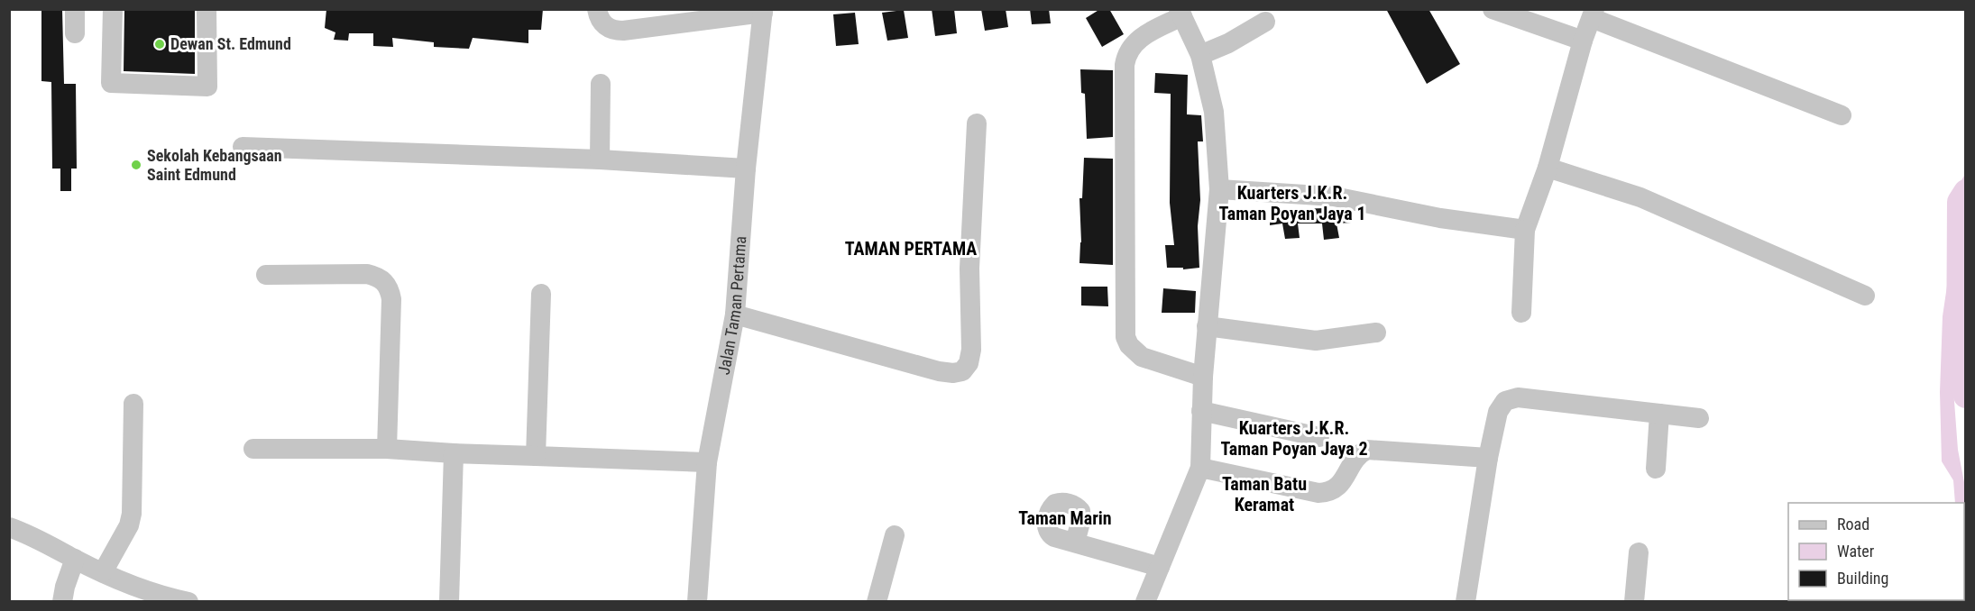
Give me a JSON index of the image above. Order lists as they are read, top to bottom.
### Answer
{
  "streets": {
    "street": ["Jalan Taman Pertama"]
  },
  "districts": [
    "Kuarters J.K.R. Taman Poyan Jaya 1",
    "TAMAN PERTAMA",
    "Kuarters J.K.R. Taman Poyan Jaya 2",
    "Taman Batu Keramat",
    "Taman Marin"
  ],
  "places": ["Dewan St. Edmund", "Sekolah Kebangsaan Saint Edmund"],
  "legend": ["Road", "Water", "Building"]
}
